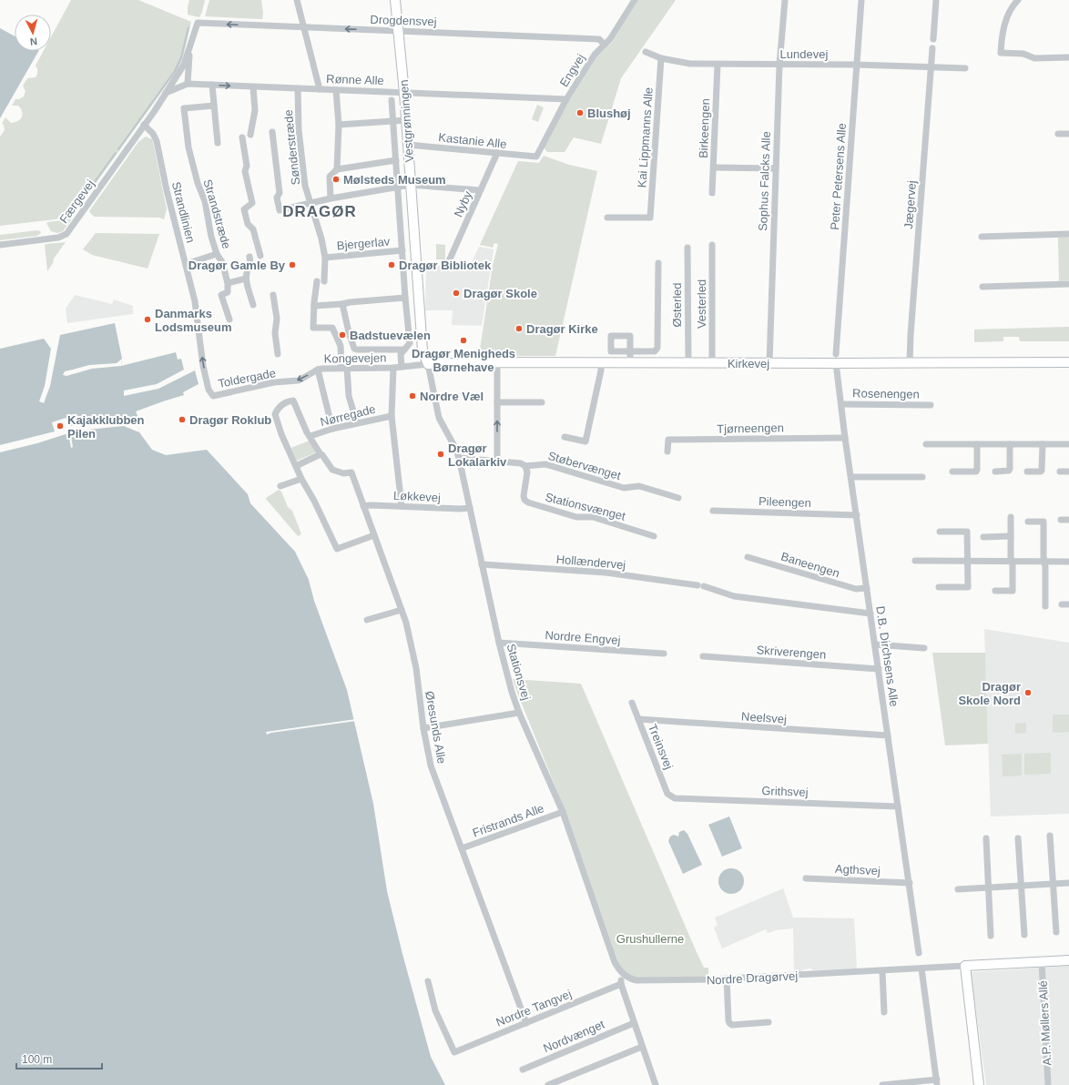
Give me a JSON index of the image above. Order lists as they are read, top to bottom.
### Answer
{
  "streets": {
    "main road": ["Vestgrønningen", "Kirkevej", "Nordre Dragørvej"],
    "street": [
      "Drogdensvej",
      "Lundevej",
      "Engvej",
      "Rønne Alle",
      "Birkeengen",
      "Kai Lippmanns Alle",
      "Kastanie Alle",
      "Sønderstræde",
      "Peter Petersens Alle",
      "Sophus Falcks Alle",
      "Færgevej",
      "Nyby",
      "Jægervej",
      "Strandlinien",
      "Strandstræde",
      "Bjergerlav",
      "Vesterled",
      "Østerled",
      "Kongevejen",
      "Toldergade",
      "Rosenengen",
      "Nørregade",
      "Tjørneengen",
      "Støbervænget",
      "Løkkevej",
      "Pileengen",
      "Stationsvænget",
      "Hollændervej",
      "Baneengen",
      "Nordre Engvej",
      "Skriverengen",
      "D.B. Dirchsens Alle",
      "Stationsvej",
      "Neelsvej",
      "Øresunds Alle",
      "Treinsvej",
      "Grithsvej",
      "Fristrands Alle",
      "Agthsvej",
      "Nordre Tangvej",
      "A.P. Møllers Allé",
      "Nordvænget"
    ]
  },
  "crossings": [
    ["Drogdensvej", "Engvej"],
    ["Drogdensvej", "Vestgrønningen"],
    ["Lundevej", "Birkeengen"],
    ["Lundevej", "Kai Lippmanns Alle"],
    ["Lundevej", "Peter Petersens Alle"],
    ["Lundevej", "Sophus Falcks Alle"],
    ["Lundevej", "Jægervej"],
    ["Engvej", "Rønne Alle"],
    ["Engvej", "Kastanie Alle"],
    ["Rønne Alle", "Vestgrønningen"],
    ["Rønne Alle", "Sønderstræde"],
    ["Vestgrønningen", "Kastanie Alle"],
    ["Vestgrønningen", "Bjergerlav"],
    ["Vestgrønningen", "Kongevejen"],
    ["Vestgrønningen", "Kirkevej"],
    ["Vestgrønningen", "Stationsvej"],
    ["Kastanie Alle", "Nyby"],
    ["Sønderstræde", "Bjergerlav"],
    ["Peter Petersens Alle", "Kirkevej"],
    ["Peter Petersens Alle", "D.B. Dirchsens Alle"],
    ["Sophus Falcks Alle", "Kirkevej"],
    ["Færgevej", "Strandlinien"],
    ["Jægervej", "Kirkevej"],
    ["Strandlinien", "Toldergade"],
    ["Vesterled", "Kirkevej"],
    ["Østerled", "Kirkevej"],
    ["Kongevejen", "Kirkevej"],
    ["Kongevejen", "Toldergade"],
    ["Kongevejen", "Stationsvej"],
    ["Kirkevej", "D.B. Dirchsens Alle"],
    ["Kirkevej", "Stationsvej"],
    ["Rosenengen", "D.B. Dirchsens Alle"],
    ["Tjørneengen", "D.B. Dirchsens Alle"],
    ["Støbervænget", "Stationsvænget"],
    ["Støbervænget", "Stationsvej"],
    ["Løkkevej", "Stationsvej"],
    ["Løkkevej", "Øresunds Alle"],
    ["Pileengen", "D.B. Dirchsens Alle"],
    ["Hollændervej", "D.B. Dirchsens Alle"],
    ["Hollændervej", "Stationsvej"],
    ["Baneengen", "D.B. Dirchsens Alle"],
    ["Nordre Engvej", "Stationsvej"],
    ["Skriverengen", "D.B. Dirchsens Alle"],
    ["D.B. Dirchsens Alle", "Neelsvej"],
    ["D.B. Dirchsens Alle", "Grithsvej"],
    ["D.B. Dirchsens Alle", "Agthsvej"],
    ["Stationsvej", "Fristrands Alle"],
    ["Stationsvej", "Nordre Dragørvej"],
    ["Neelsvej", "Treinsvej"],
    ["Øresunds Alle", "Fristrands Alle"],
    ["Øresunds Alle", "Nordre Tangvej"],
    ["Treinsvej", "Grithsvej"],
    ["Nordre Dragørvej", "A.P. Møllers Allé"]
  ],
  "one_way": ["Drogdensvej", "Strandlinien"],
  "districts": ["DRAGØR"],
  "parks": ["Grushullerne"],
  "places": [
    "Blushøj",
    "Mølsteds Museum",
    "Dragør Gamle By",
    "Dragør Bibliotek",
    "Dragør Skole",
    "Danmarks Lodsmuseum",
    "Dragør Kirke",
    "Badstuevælen",
    "Dragør Menigheds Børnehave",
    "Nordre Væl",
    "Dragør Roklub",
    "Kajakklubben Pilen",
    "Dragør Lokalarkiv",
    "Dragør Skole Nord"
  ],
  "scale_bar": "100 m",
  "north": "bottom"
}
